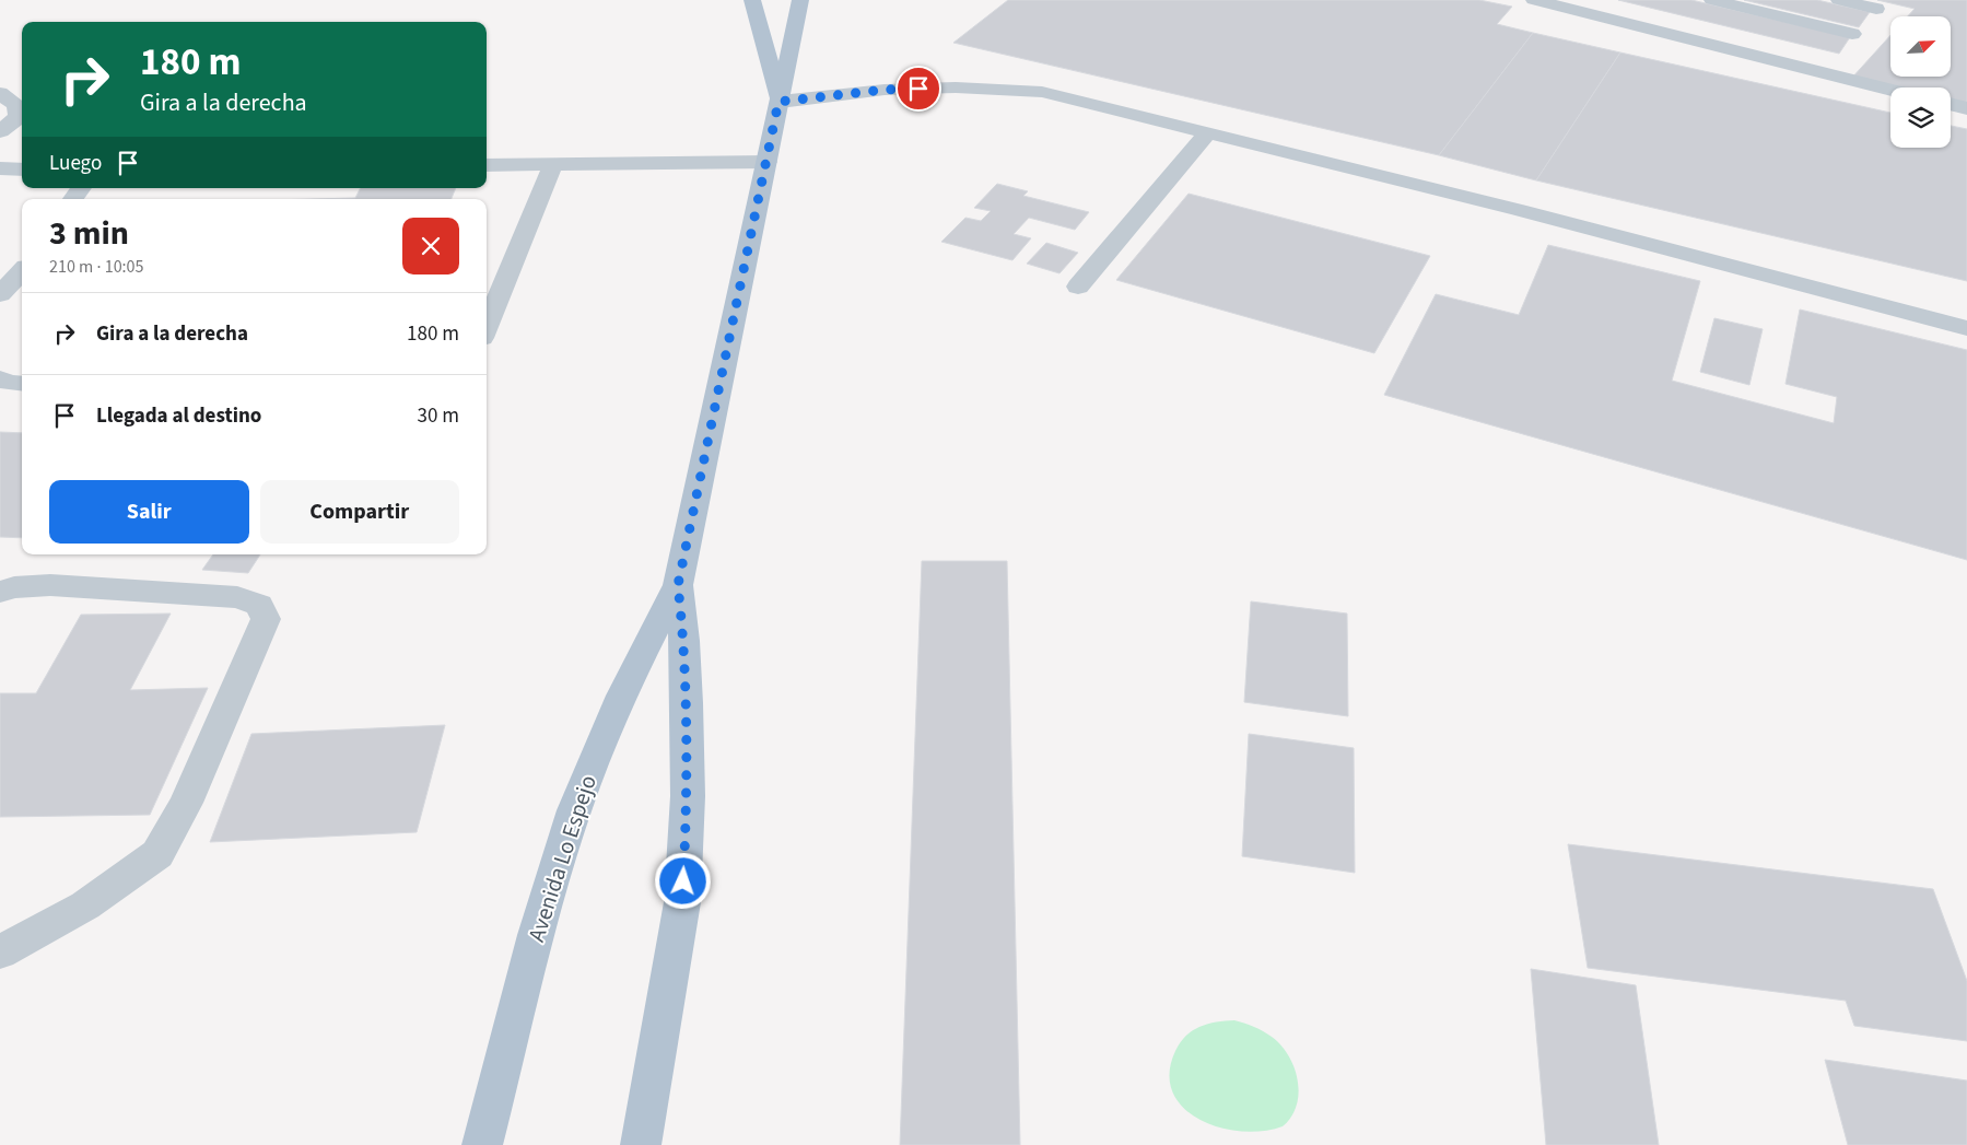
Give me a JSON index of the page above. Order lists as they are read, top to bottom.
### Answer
{
  "streets": {
    "main road": ["Avenida Lo Espejo"]
  },
  "north": "top right",
  "page": {
    "turn": ["180 m", "Gira a la derecha"],
    "then": "Luego",
    "heading": ["3 min", "210 m · 10:05"],
    "list": [
      {
        "name": "Gira a la derecha",
        "value": "180 m"
      },
      {
        "name": "Llegada al destino",
        "value": "30 m"
      }
    ],
    "buttons": ["Salir", "Compartir"]
  }
}
